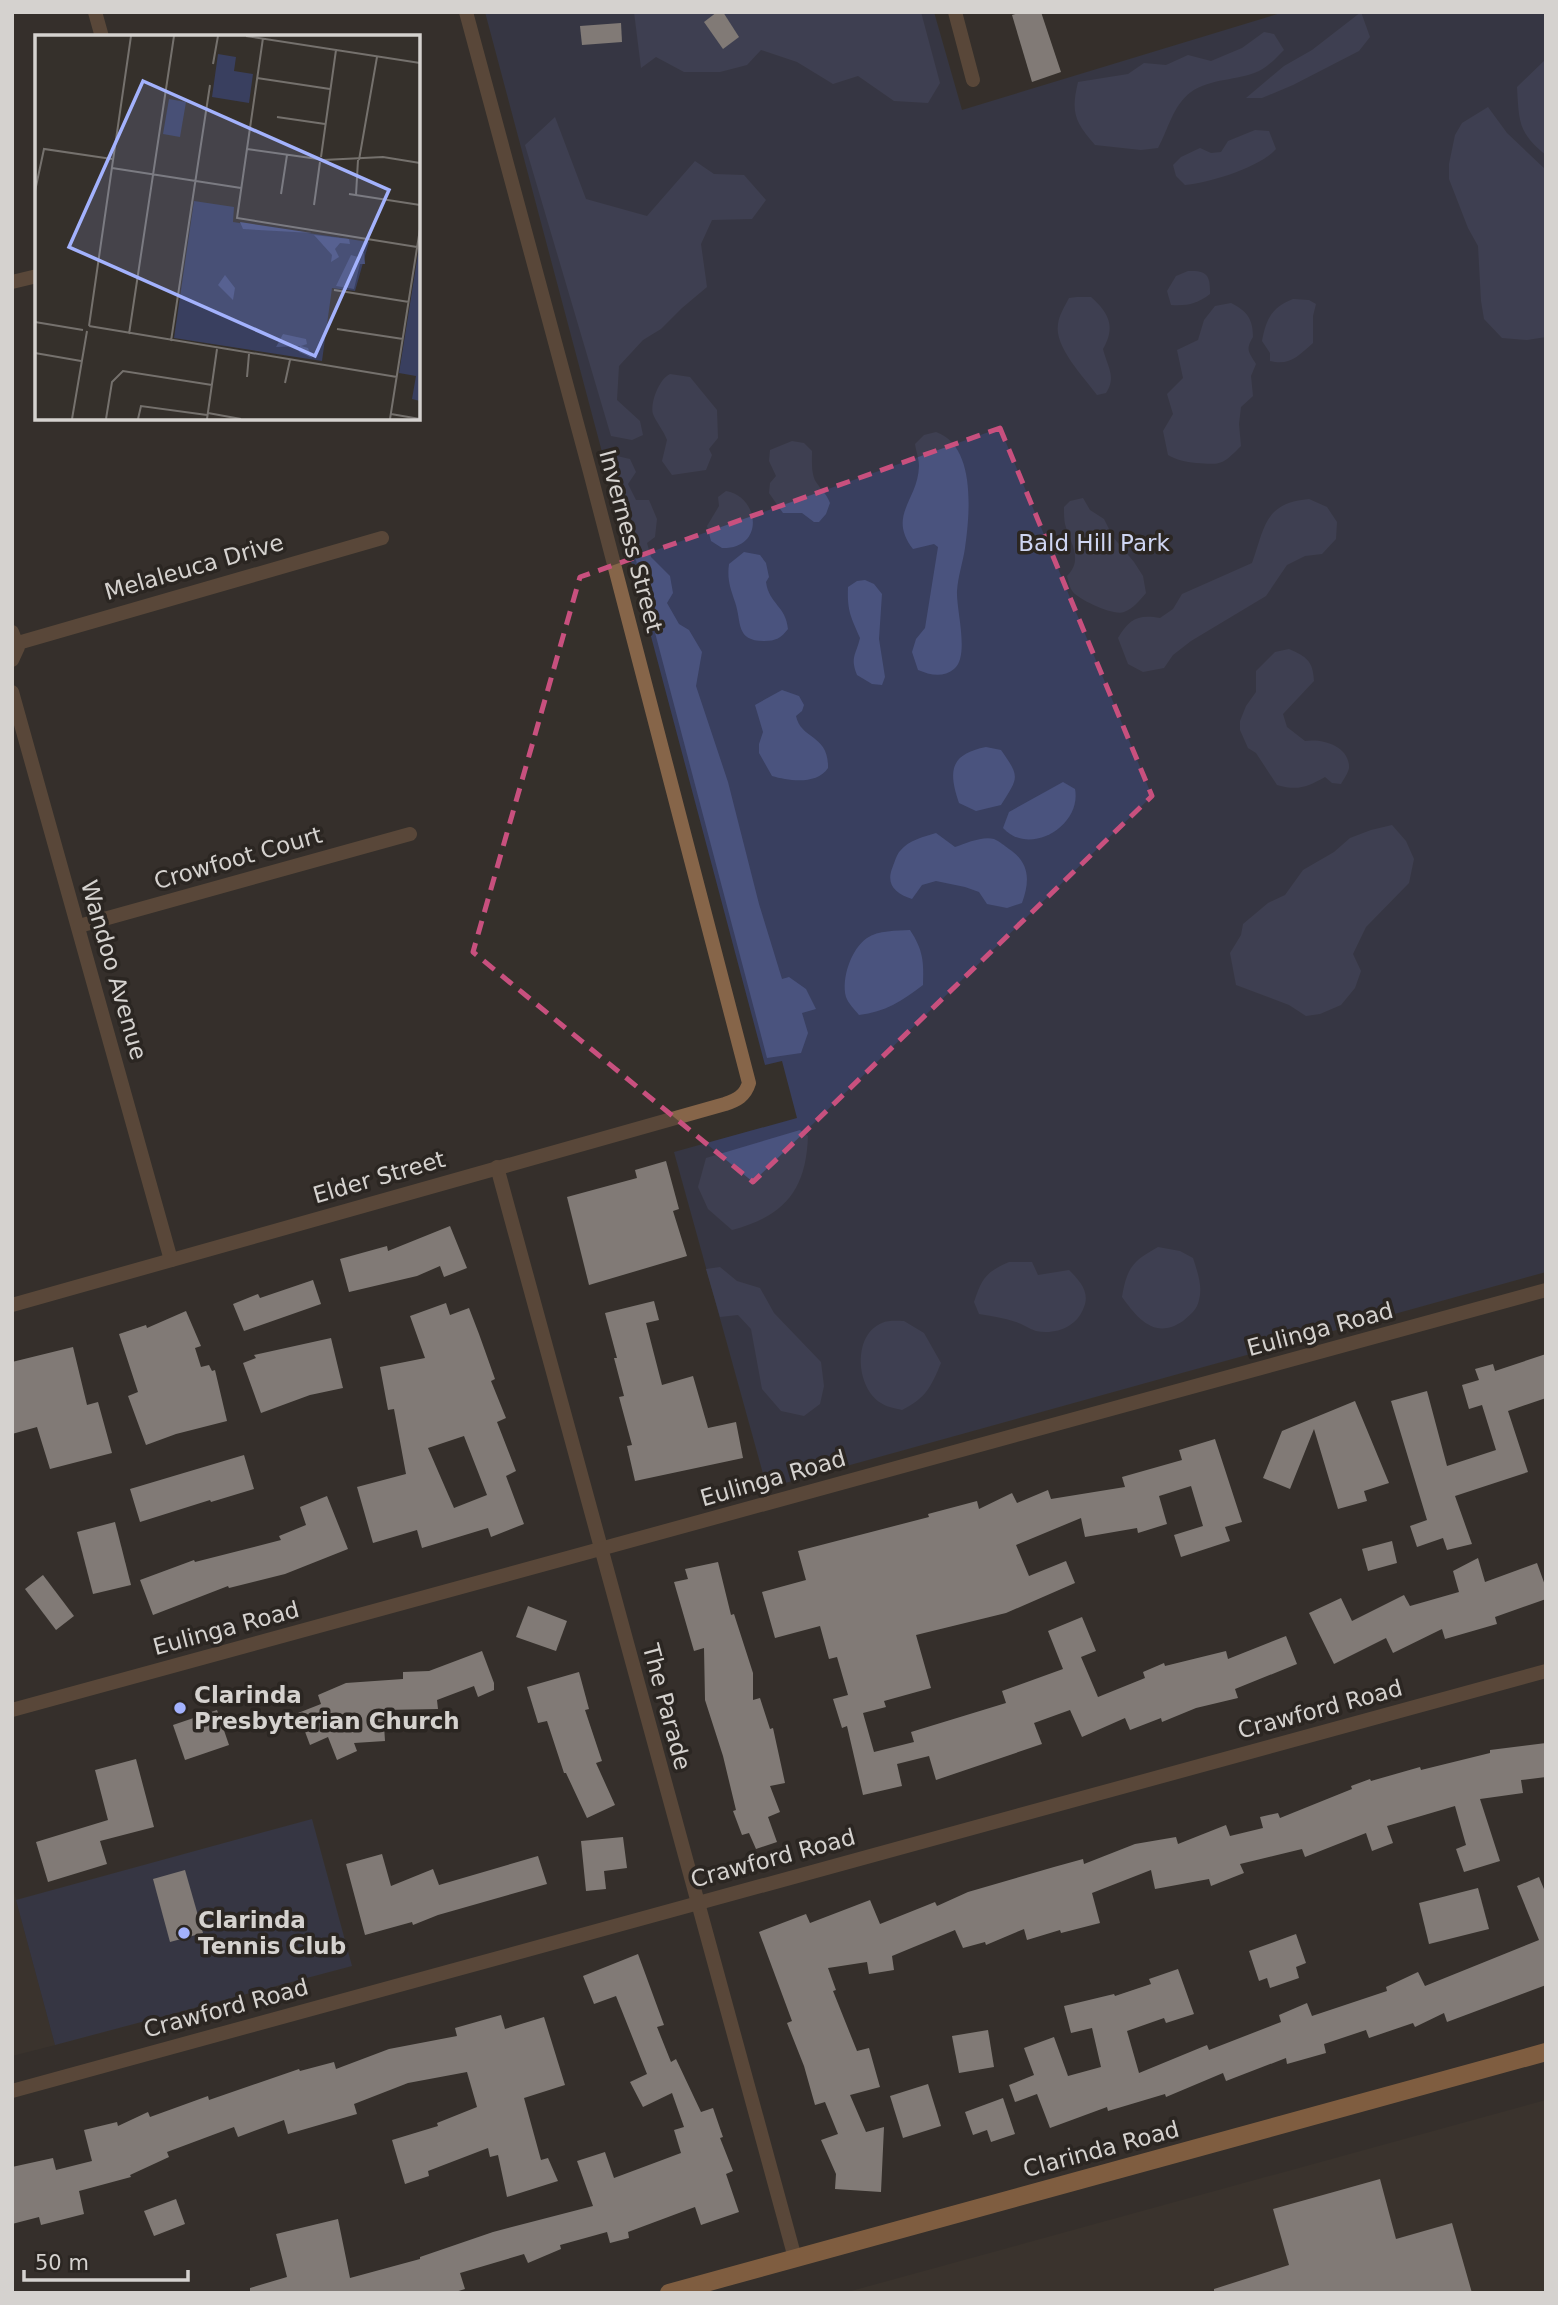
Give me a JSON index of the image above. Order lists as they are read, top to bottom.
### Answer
{
  "streets": {
    "main road": ["Clarinda Road"],
    "street": [
      "Inverness Street",
      "Melaleuca Drive",
      "Crowfoot Court",
      "Wandoo Avenue",
      "Elder Street",
      "Eulinga Road",
      "The Parade",
      "Crawford Road"
    ]
  },
  "crossings": [
    ["Inverness Street", "Elder Street"],
    ["Crowfoot Court", "Wandoo Avenue"],
    ["Wandoo Avenue", "Elder Street"],
    ["Elder Street", "The Parade"],
    ["Eulinga Road", "The Parade"],
    ["The Parade", "Crawford Road"],
    ["The Parade", "Clarinda Road"]
  ],
  "parks": ["Bald Hill Park"],
  "places": ["Clarinda Presbyterian Church", "Clarinda Tennis Club"],
  "scale_bar": "50 m"
}
